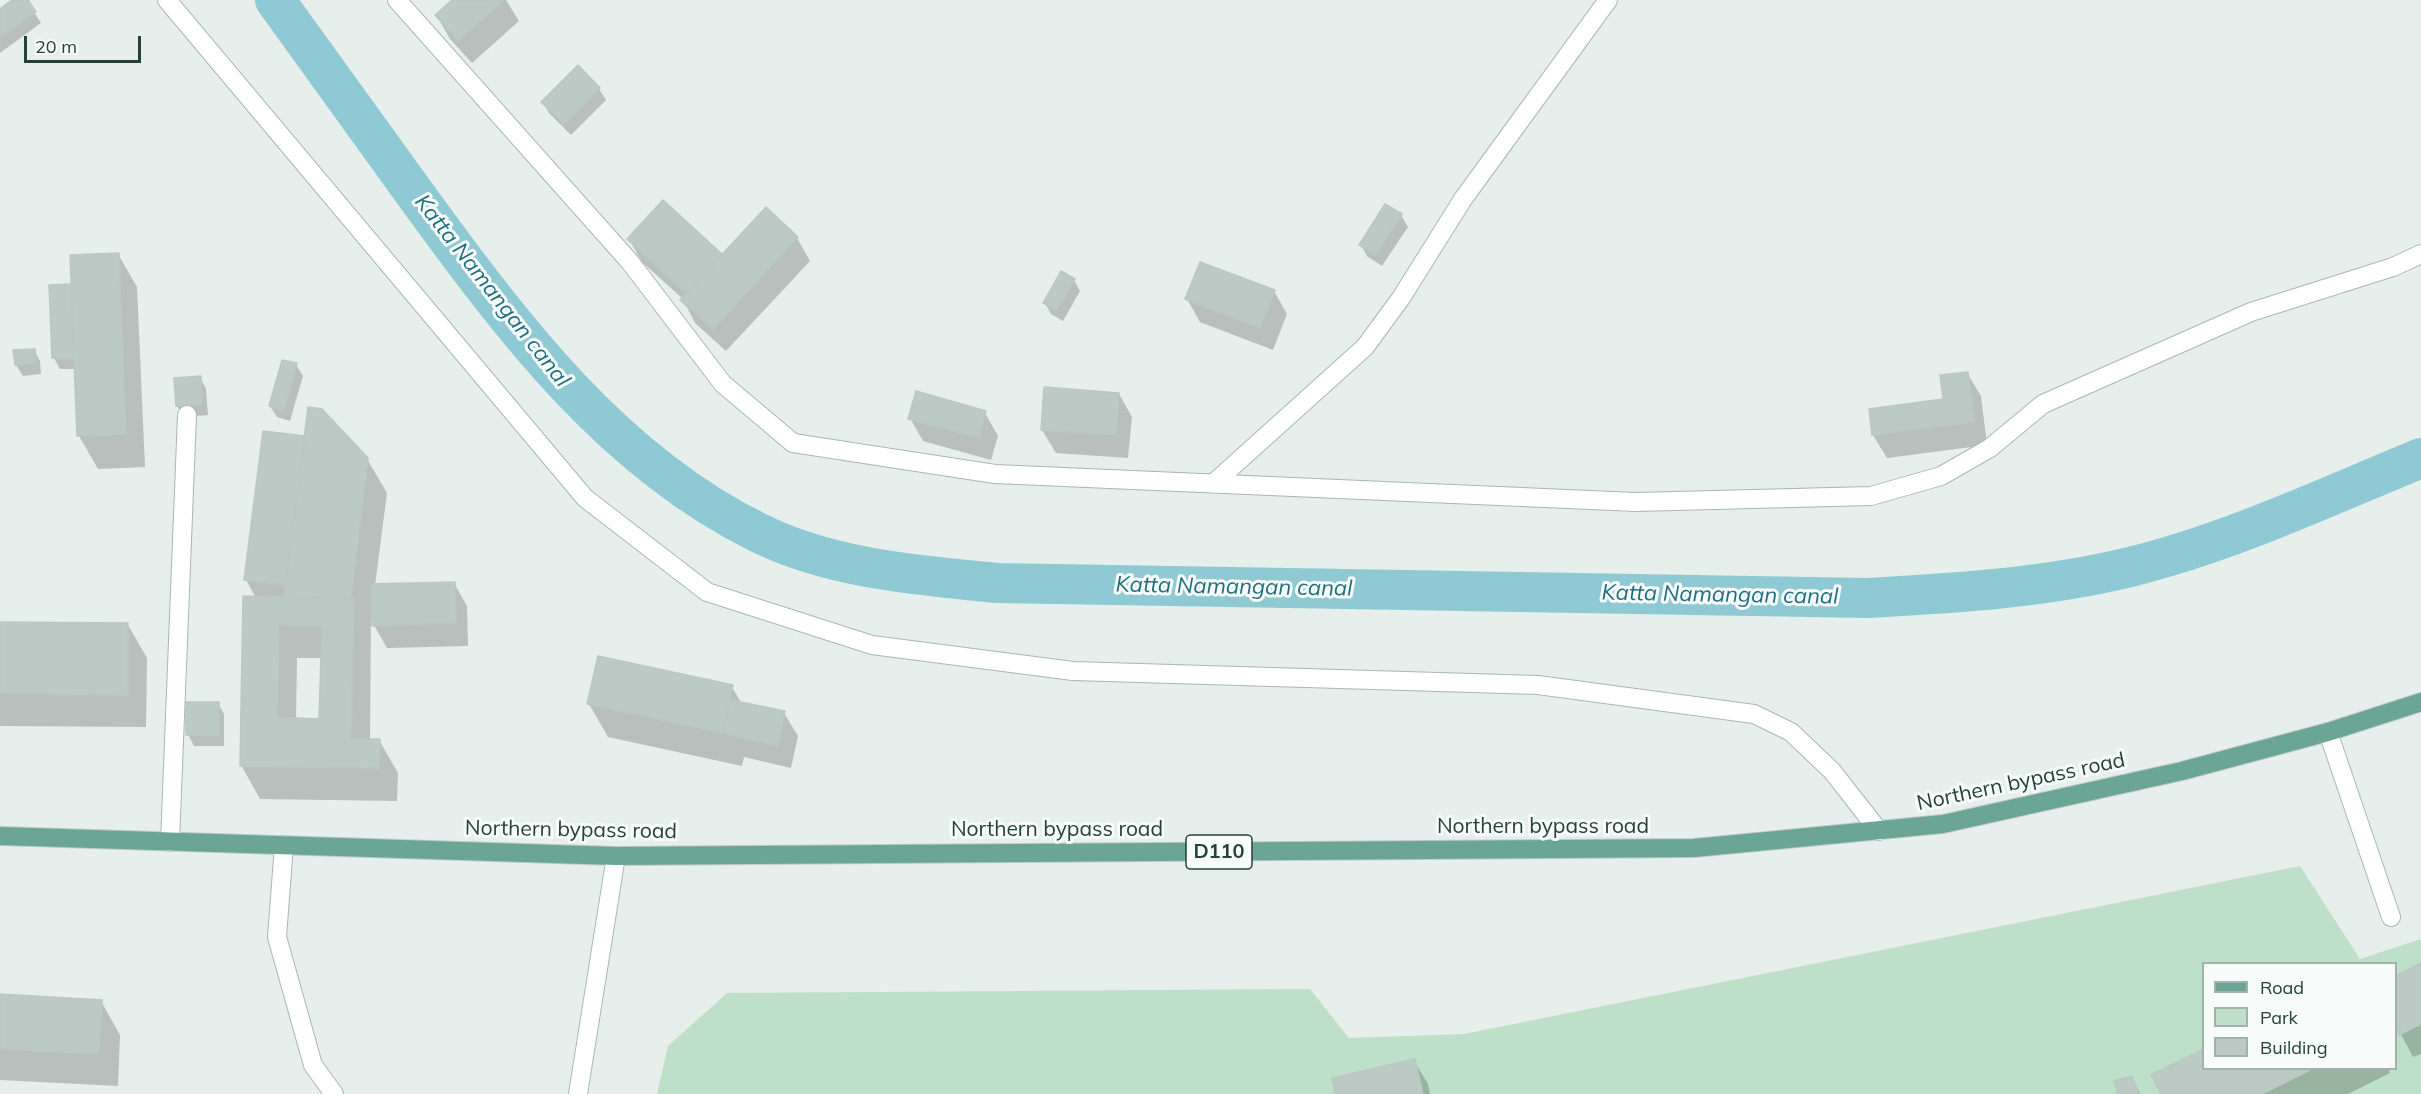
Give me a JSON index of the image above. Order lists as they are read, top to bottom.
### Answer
{
  "streets": {
    "main road": ["Northern bypass road", "D110"]
  },
  "water": ["Katta Namangan canal"],
  "legend": ["Road", "Park", "Building"],
  "scale_bar": "20 m"
}
